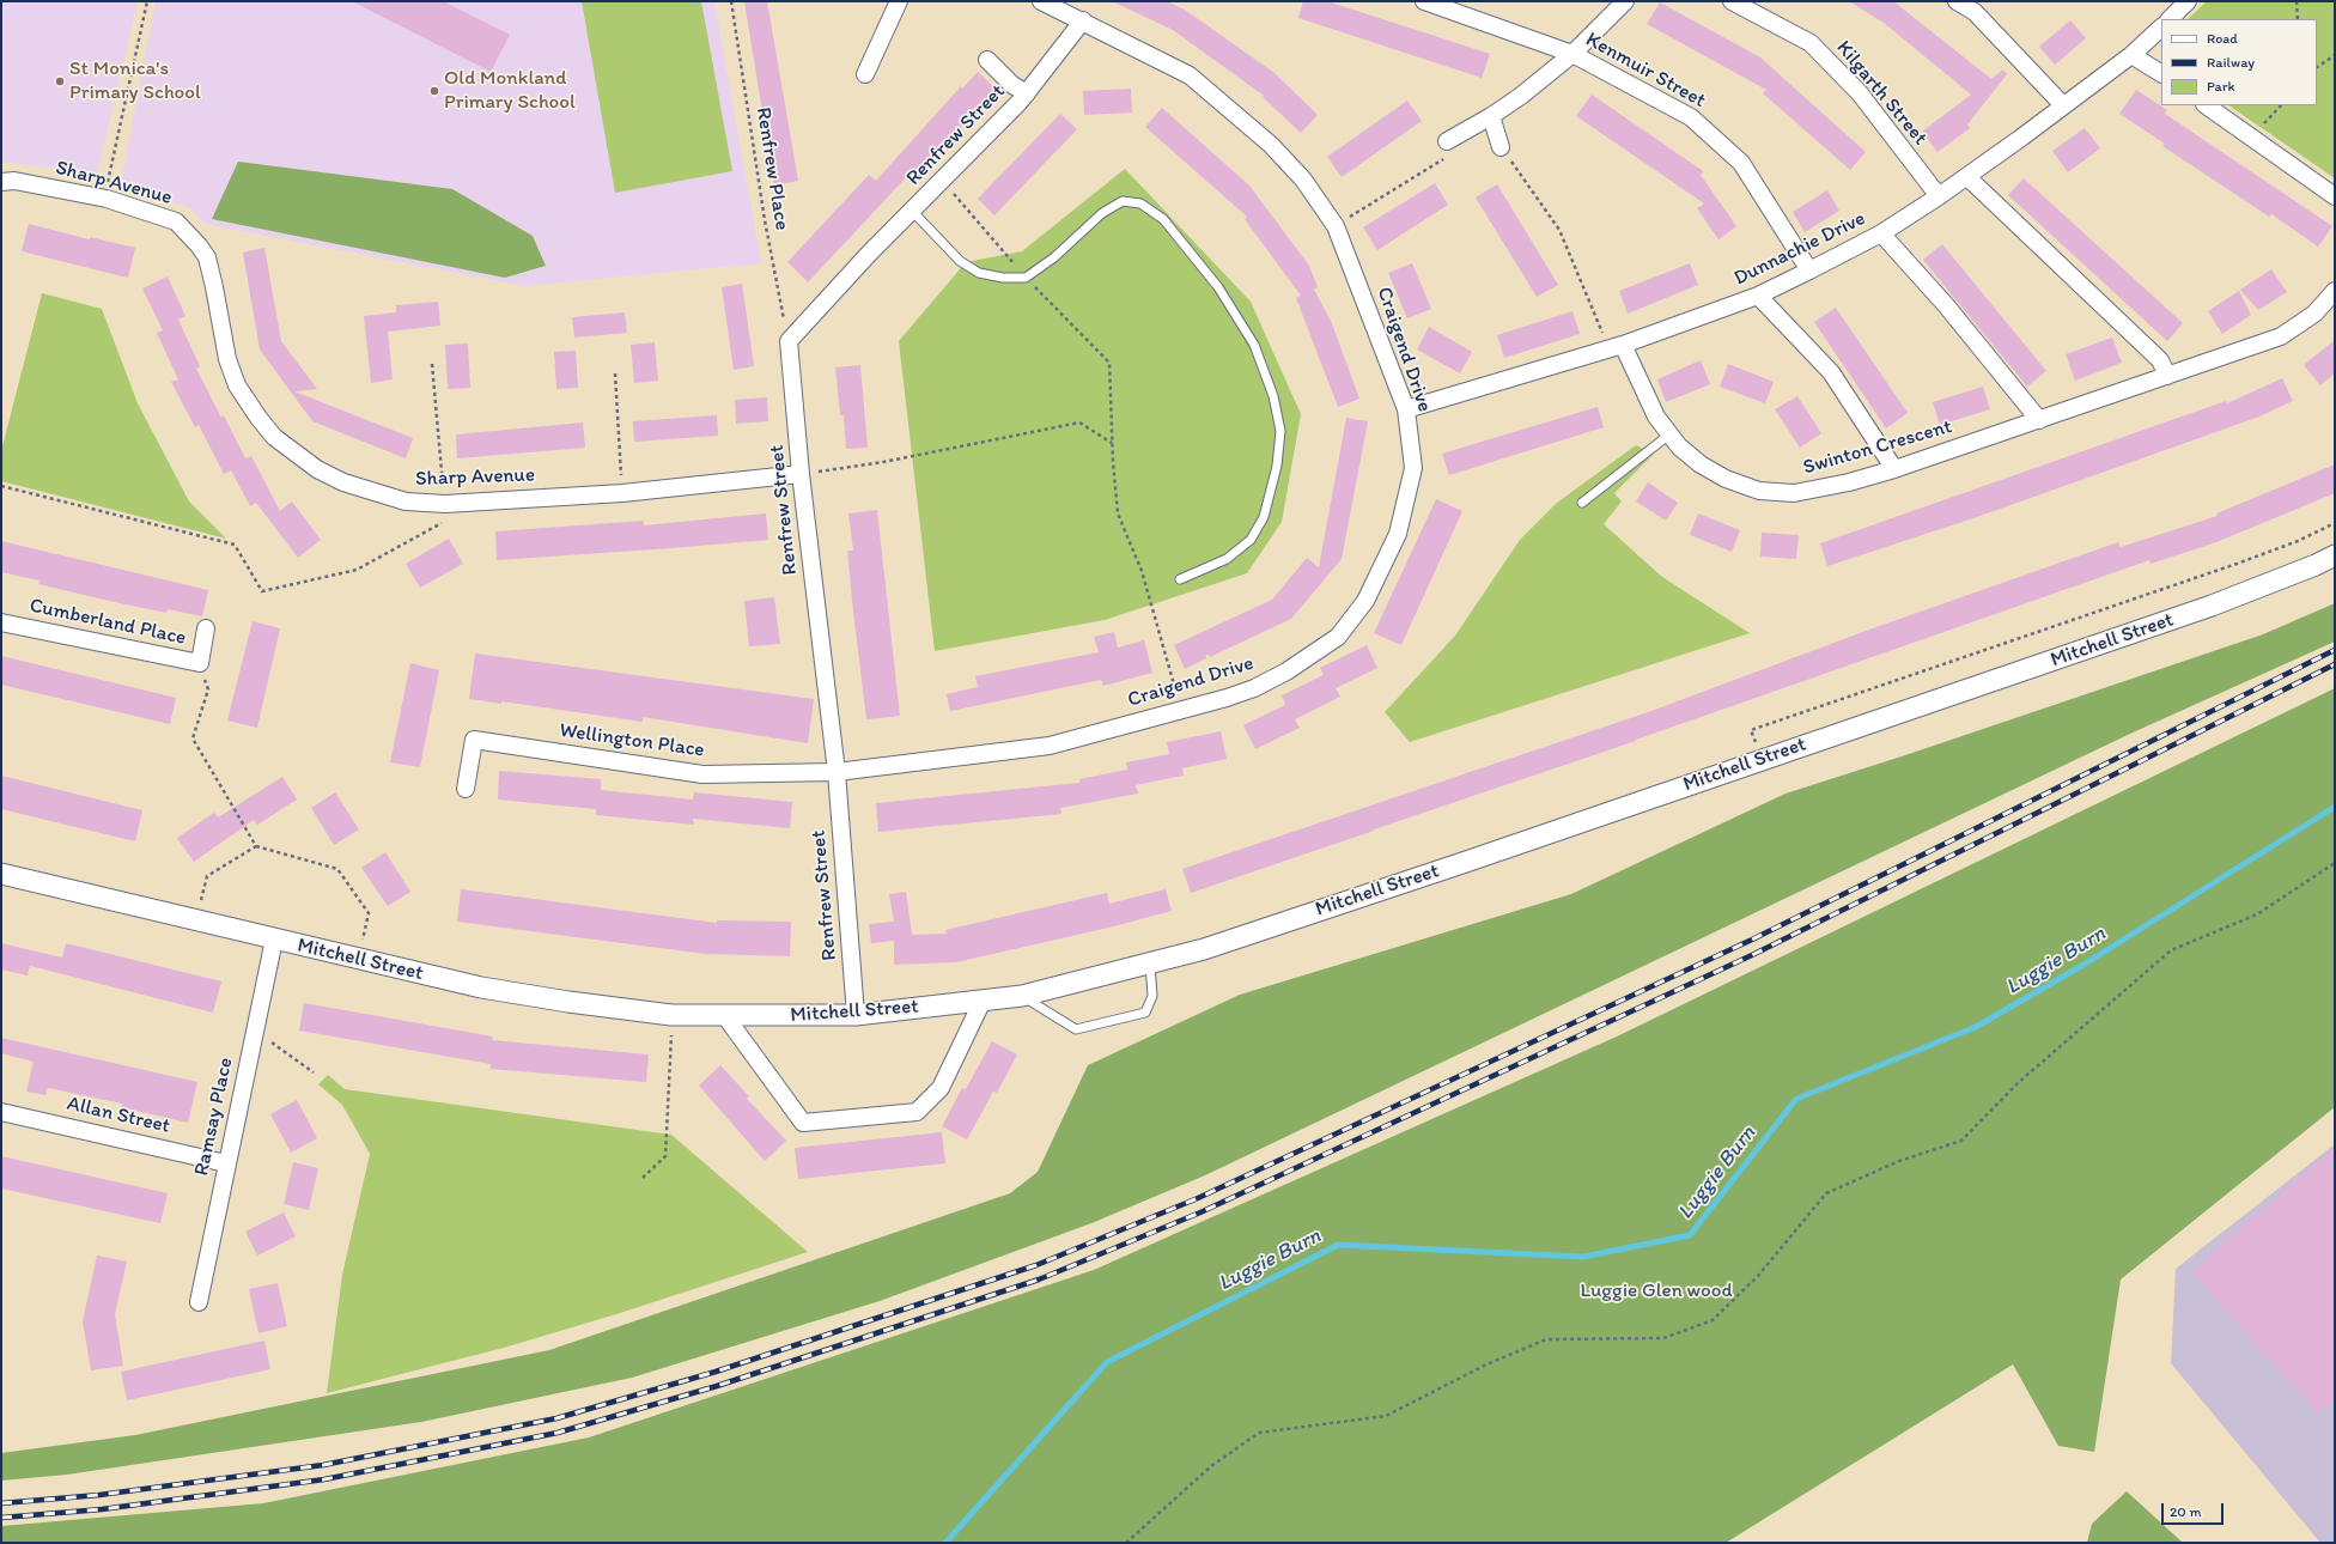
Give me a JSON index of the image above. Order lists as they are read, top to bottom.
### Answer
{
  "streets": {
    "street": [
      "Kenmuir Street",
      "Kilgarth Street",
      "Renfrew Street",
      "Sharp Avenue",
      "Dunnachie Drive",
      "Craigend Drive",
      "Swinton Crescent",
      "Cumberland Place",
      "Mitchell Street",
      "Wellington Place",
      "Allan Street",
      "Ramsay Place"
    ],
    "path": ["Renfrew Place"]
  },
  "crossings": [
    ["Kenmuir Street", "Dunnachie Drive"],
    ["Kilgarth Street", "Dunnachie Drive"],
    ["Renfrew Street", "Renfrew Place"],
    ["Renfrew Street", "Sharp Avenue"],
    ["Renfrew Street", "Craigend Drive"],
    ["Renfrew Street", "Mitchell Street"],
    ["Renfrew Street", "Wellington Place"],
    ["Dunnachie Drive", "Craigend Drive"],
    ["Dunnachie Drive", "Swinton Crescent"],
    ["Craigend Drive", "Wellington Place"],
    ["Mitchell Street", "Ramsay Place"],
    ["Allan Street", "Ramsay Place"]
  ],
  "water": ["Luggie Burn"],
  "parks": ["Luggie Glen wood"],
  "places": ["St Monica's Primary School", "Old Monkland Primary School"],
  "legend": ["Road", "Railway", "Park"],
  "scale_bar": "20 m"
}
